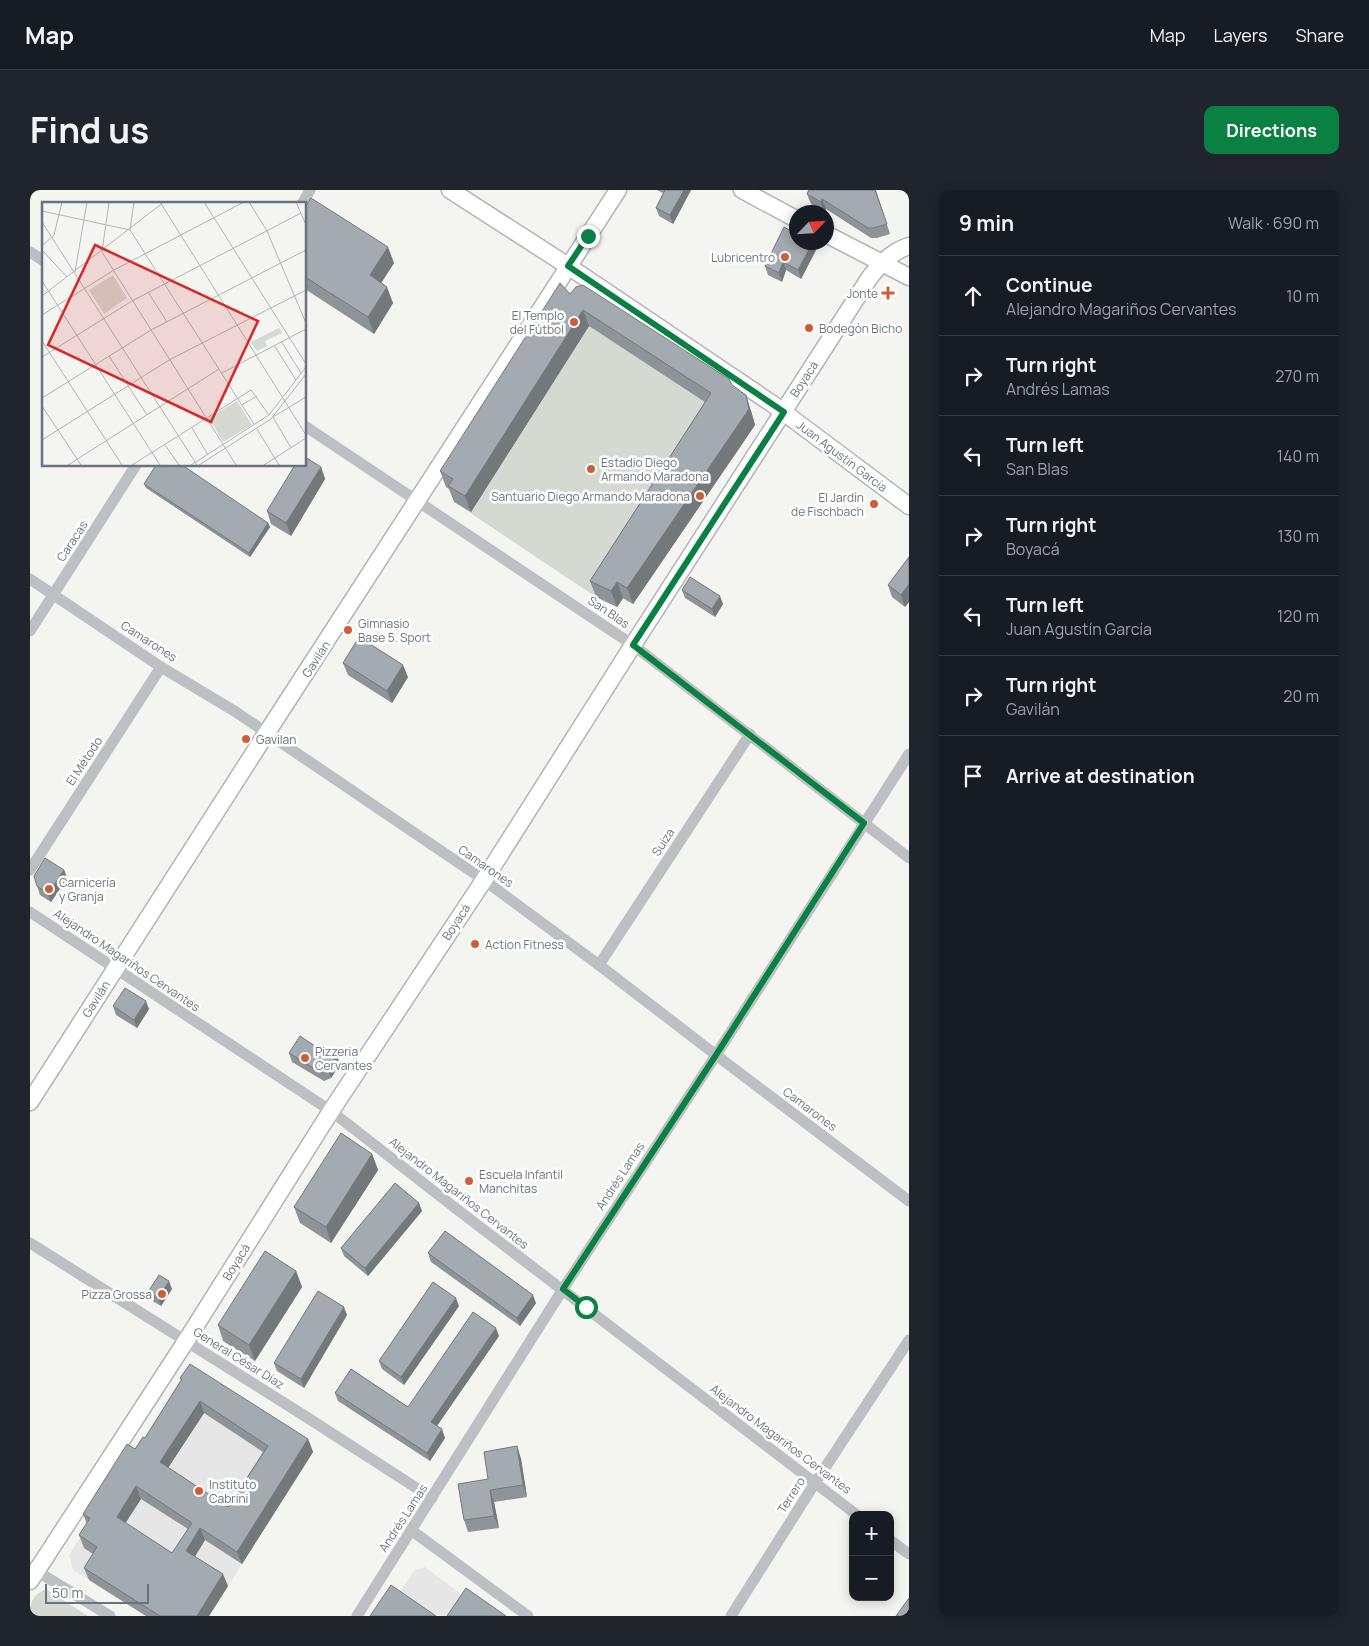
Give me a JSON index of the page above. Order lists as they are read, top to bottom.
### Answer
{
  "streets": {
    "street": [
      "Boyacá",
      "Juan Agustín García",
      "Caracas",
      "San Blas",
      "Camarones",
      "Gavilán",
      "El Método",
      "Suiza",
      "Alejandro Magariños Cervantes",
      "Andrés Lamas",
      "General César Díaz",
      "Terrero"
    ]
  },
  "crossings": [
    ["Boyacá", "Juan Agustín García"],
    ["Boyacá", "San Blas"],
    ["Boyacá", "Camarones"],
    ["Boyacá", "Alejandro Magariños Cervantes"],
    ["Boyacá", "General César Díaz"],
    ["Juan Agustín García", "Gavilán"],
    ["Caracas", "Camarones"],
    ["San Blas", "Gavilán"],
    ["San Blas", "Suiza"],
    ["San Blas", "Andrés Lamas"],
    ["Camarones", "Gavilán"],
    ["Camarones", "El Método"],
    ["Camarones", "Suiza"],
    ["Camarones", "Andrés Lamas"],
    ["Gavilán", "Alejandro Magariños Cervantes"],
    ["Alejandro Magariños Cervantes", "Andrés Lamas"],
    ["Alejandro Magariños Cervantes", "Terrero"],
    ["Andrés Lamas", "General César Díaz"]
  ],
  "places": {
    "other": [
      "Lubricentro",
      "El Templo del Fútbol",
      "Bodegón Bicho",
      "Estadio Diego Armando Maradona",
      "Santuario Diego Armando Maradona",
      "El Jardín de Fischbach",
      "Gimnasio Base 5. Sport",
      "Gavilan",
      "Carnicería y Granja",
      "Action Fitness",
      "Pizzeria Cervantes",
      "Escuela Infantil Manchitas",
      "Pizza Grossa",
      "Instituto Cabrini"
    ],
    "health": ["Jonte"]
  },
  "scale_bar": "50 m",
  "north": "top right",
  "page": {
    "header": "Map",
    "nav": ["Map", "Layers", "Share"],
    "title": "Find us",
    "buttons": "Directions",
    "heading": ["9 min", "Walk · 690 m"],
    "list": [
      ["Continue", "Alejandro Magariños Cervantes", "10 m"],
      ["Turn right", "Andrés Lamas", "270 m"],
      ["Turn left", "San Blas", "140 m"],
      ["Turn right", "Boyacá", "130 m"],
      ["Turn left", "Juan Agustín García", "120 m"],
      ["Turn right", "Gavilán", "20 m"],
      "Arrive at destination"
    ],
    "map_buttons": ["+", "−"],
    "scale": "50 m"
  }
}
